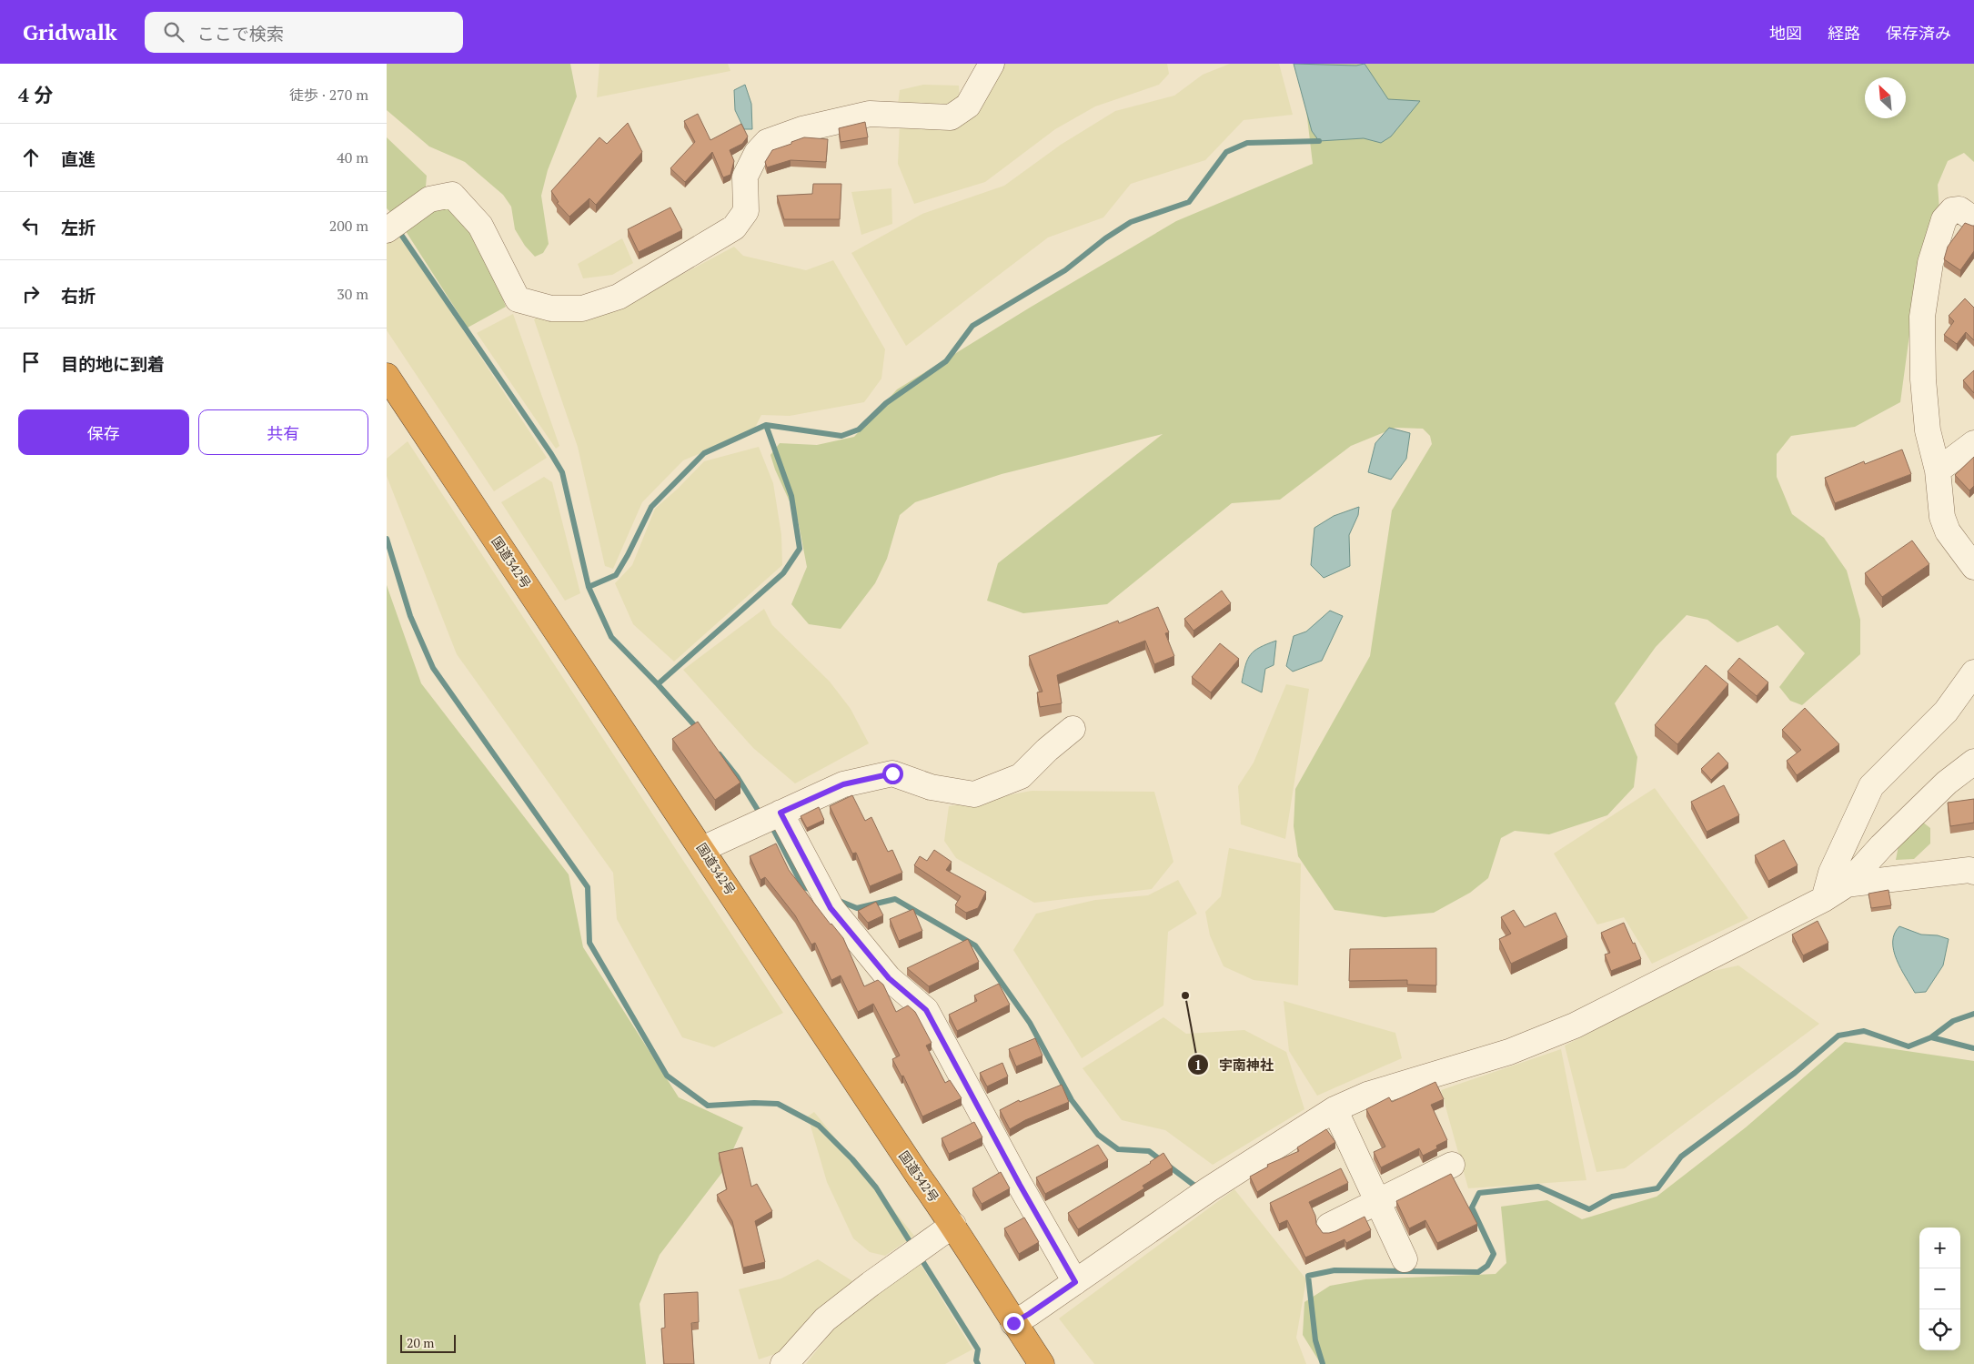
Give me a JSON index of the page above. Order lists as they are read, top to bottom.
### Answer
{
  "streets": {
    "highway": ["国道342号"]
  },
  "places": ["宇南神社"],
  "scale_bar": "20 m",
  "north": "top left",
  "page": {
    "header": "Gridwalk",
    "search": "ここで検索",
    "nav": ["地図", "経路", "保存済み"],
    "heading": ["4 分", "徒歩 · 270 m"],
    "list": [
      ["直進", "40 m"],
      ["左折", "200 m"],
      ["右折", "30 m"],
      "目的地に到着"
    ],
    "buttons": ["保存", "共有"],
    "map_buttons": ["+", "−"],
    "scale": "20 m"
  }
}
